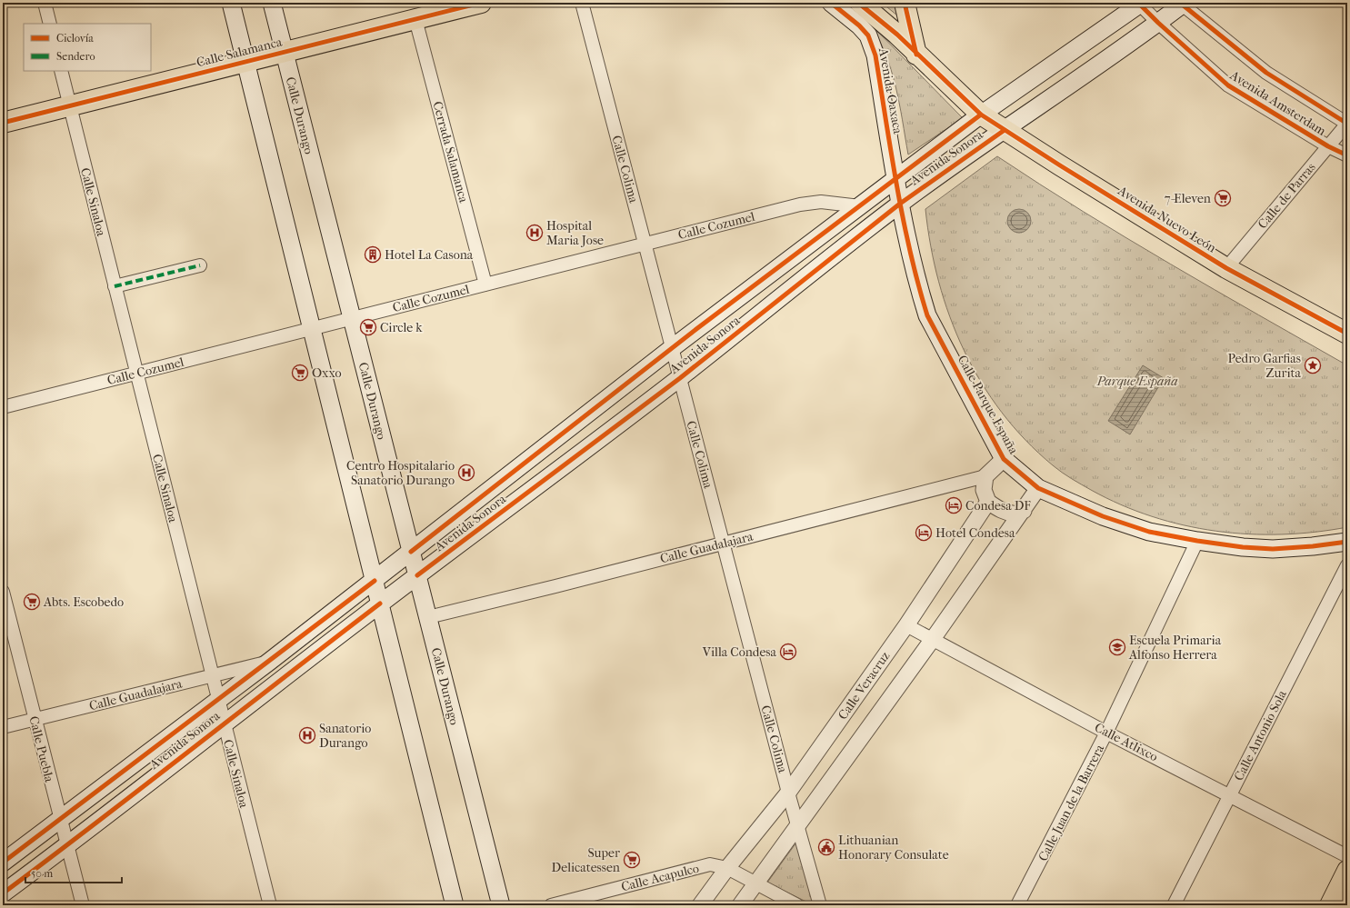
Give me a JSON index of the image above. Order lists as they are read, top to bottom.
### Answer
{
  "streets": {
    "main road": [
      "Calle Salamanca",
      "Avenida Oaxaca",
      "Calle Durango",
      "Avenida Sonora",
      "Avenida Nuevo León",
      "Calle Parque España"
    ],
    "street": [
      "Avenida Amsterdam",
      "Cerrada Salamanca",
      "Calle Colima",
      "Calle de Parras",
      "Calle Sinaloa",
      "Calle Cozumel",
      "Calle Guadalajara",
      "Calle Veracruz",
      "Calle Antonio Sola",
      "Calle Atlixco",
      "Calle Puebla",
      "Calle Juan de la Barrera",
      "Calle Acapulco"
    ]
  },
  "crossings": [
    ["Calle Salamanca", "Calle Durango"],
    ["Calle Salamanca", "Cerrada Salamanca"],
    ["Calle Salamanca", "Calle Sinaloa"],
    ["Avenida Oaxaca", "Avenida Sonora"],
    ["Avenida Oaxaca", "Avenida Nuevo León"],
    ["Avenida Oaxaca", "Calle Parque España"],
    ["Avenida Amsterdam", "Avenida Sonora"],
    ["Avenida Amsterdam", "Calle de Parras"],
    ["Calle Durango", "Avenida Sonora"],
    ["Calle Durango", "Calle Cozumel"],
    ["Calle Durango", "Calle Guadalajara"],
    ["Cerrada Salamanca", "Calle Cozumel"],
    ["Avenida Sonora", "Calle Colima"],
    ["Avenida Sonora", "Calle Sinaloa"],
    ["Avenida Sonora", "Avenida Nuevo León"],
    ["Avenida Sonora", "Calle Cozumel"],
    ["Avenida Sonora", "Calle Parque España"],
    ["Avenida Sonora", "Calle Guadalajara"],
    ["Avenida Sonora", "Calle Puebla"],
    ["Calle Colima", "Calle Cozumel"],
    ["Calle Colima", "Calle Guadalajara"],
    ["Calle Colima", "Calle Veracruz"],
    ["Calle de Parras", "Avenida Nuevo León"],
    ["Calle Sinaloa", "Calle Cozumel"],
    ["Calle Sinaloa", "Calle Guadalajara"],
    ["Calle Parque España", "Calle Guadalajara"],
    ["Calle Parque España", "Calle Veracruz"],
    ["Calle Parque España", "Calle Juan de la Barrera"],
    ["Calle Guadalajara", "Calle Veracruz"],
    ["Calle Guadalajara", "Calle Puebla"],
    ["Calle Veracruz", "Calle Atlixco"],
    ["Calle Veracruz", "Calle Acapulco"],
    ["Calle Antonio Sola", "Calle Atlixco"],
    ["Calle Atlixco", "Calle Juan de la Barrera"]
  ],
  "parks": ["Parque España"],
  "places": {
    "supermarket": [
      "7-Eleven",
      "Circle k",
      "Oxxo",
      "Abts. Escobedo",
      "Super Delicatessen"
    ],
    "hospital": ["Hospital Maria Jose", "Centro Hospitalario Sanatorio Durango", "Sanatorio Durango"],
    "building": ["Hotel La Casona"],
    "place": ["Pedro Garfias Zurita"],
    "hotel": ["Condesa DF", "Hotel Condesa", "Villa Condesa"],
    "school or university": ["Escuela Primaria Alfonso Herrera"],
    "public building": ["Lithuanian Honorary Consulate"]
  },
  "legend": ["Ciclovía", "Sendero"],
  "scale_bar": "50 m"
}
